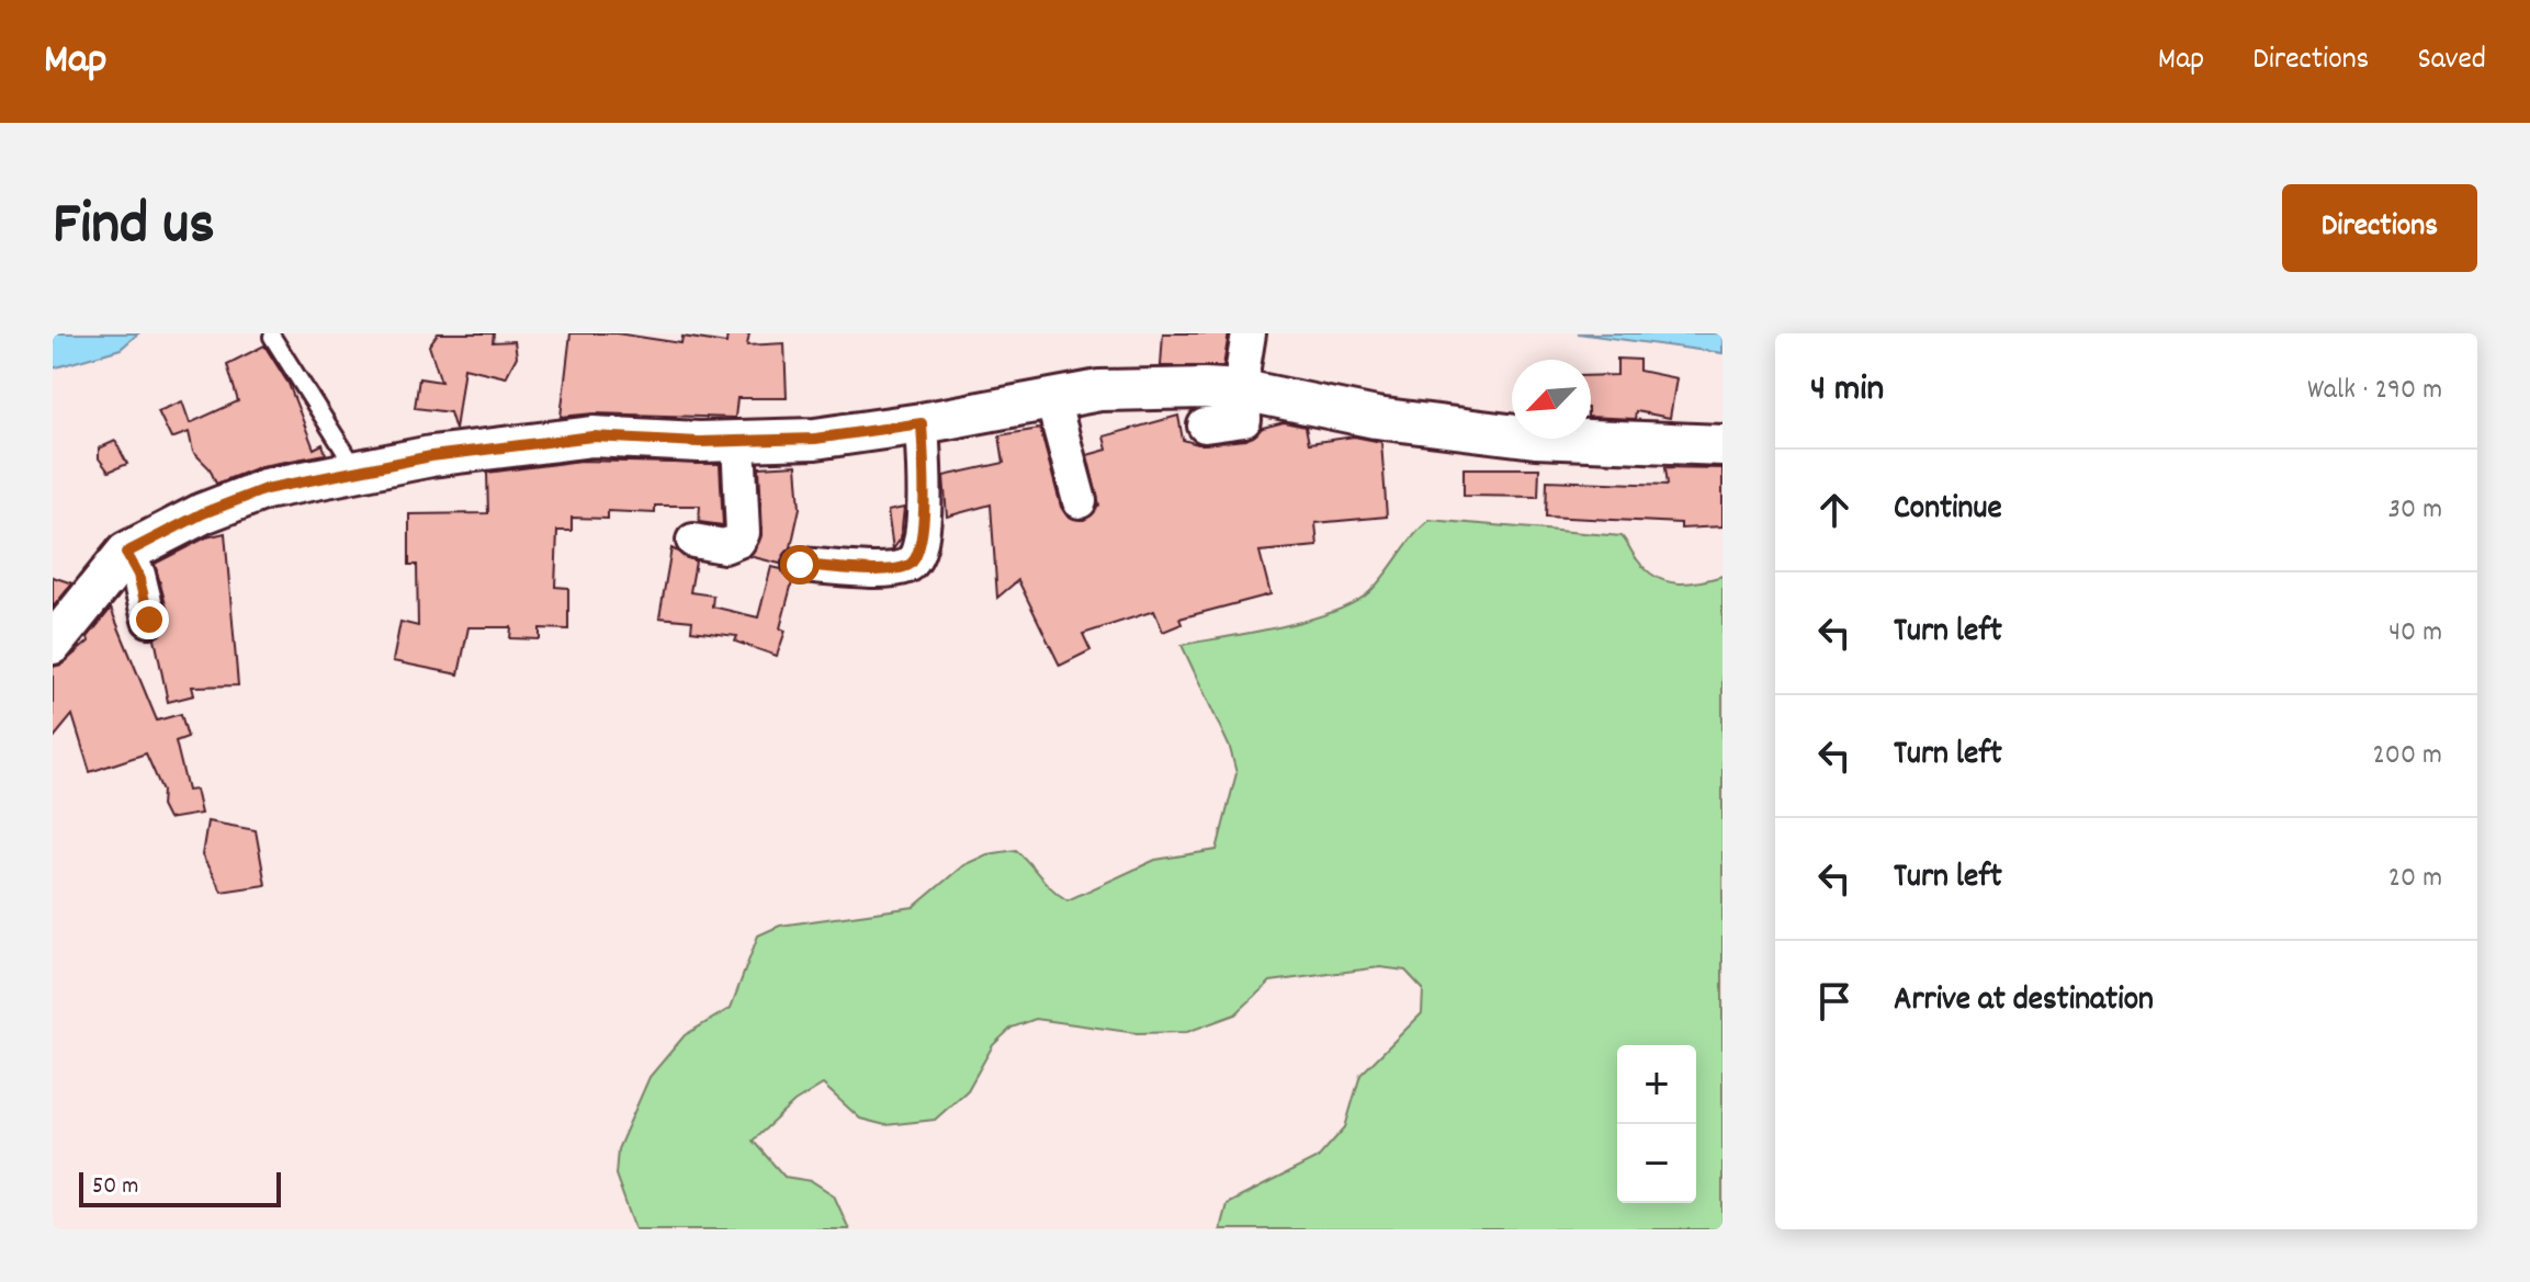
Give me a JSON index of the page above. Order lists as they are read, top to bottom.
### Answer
{
  "scale_bar": "50 m",
  "north": "bottom left",
  "page": {
    "header": "Map",
    "nav": ["Map", "Directions", "Saved"],
    "title": "Find us",
    "buttons": "Directions",
    "heading": ["4 min", "Walk · 290 m"],
    "list": [
      ["Continue", "30 m"],
      ["Turn left", "40 m"],
      ["Turn left", "200 m"],
      ["Turn left", "20 m"],
      "Arrive at destination"
    ],
    "map_buttons": ["+", "−"],
    "scale": "50 m"
  }
}
